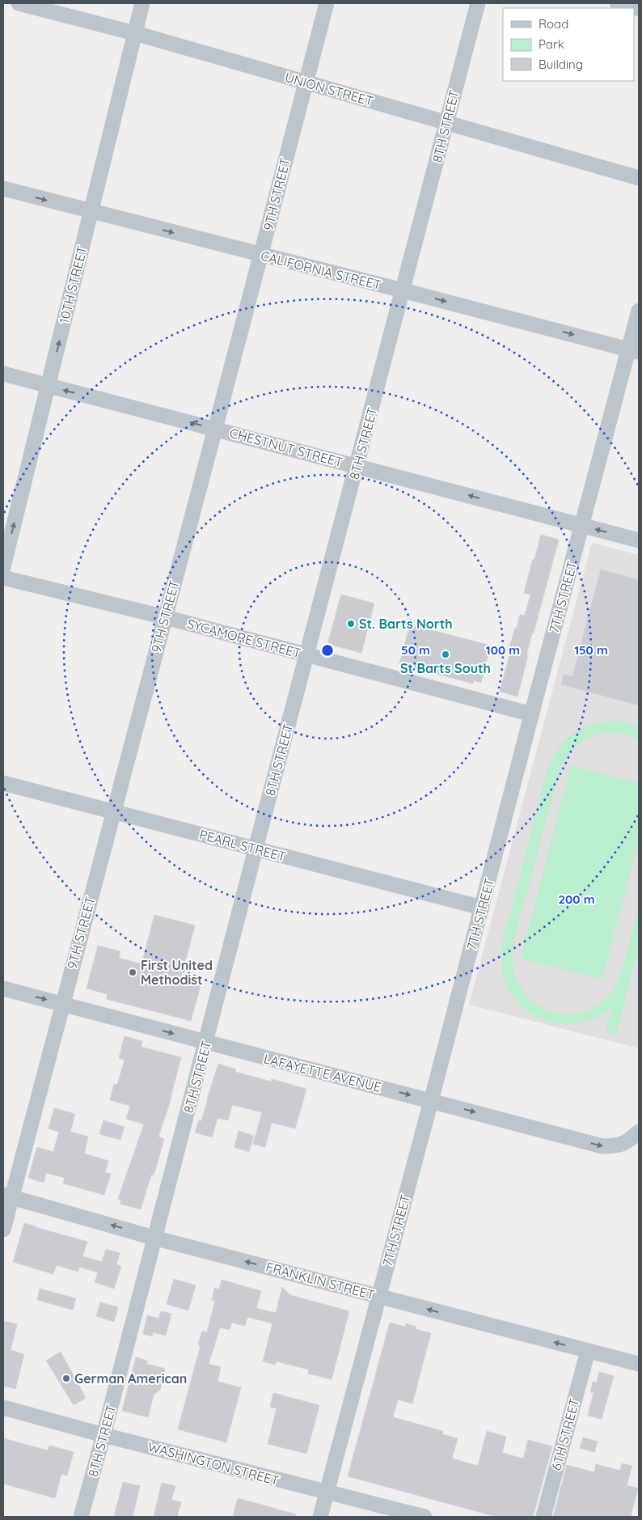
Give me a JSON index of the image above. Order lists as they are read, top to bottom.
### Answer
{
  "streets": {
    "street": [
      "UNION STREET",
      "8TH STREET",
      "9TH STREET",
      "CALIFORNIA STREET",
      "10TH STREET",
      "CHESTNUT STREET",
      "7TH STREET",
      "SYCAMORE STREET",
      "PEARL STREET",
      "LAFAYETTE AVENUE",
      "FRANKLIN STREET",
      "6TH STREET",
      "WASHINGTON STREET"
    ]
  },
  "crossings": [
    ["UNION STREET", "8TH STREET"],
    ["UNION STREET", "9TH STREET"],
    ["UNION STREET", "10TH STREET"],
    ["8TH STREET", "CALIFORNIA STREET"],
    ["8TH STREET", "CHESTNUT STREET"],
    ["8TH STREET", "SYCAMORE STREET"],
    ["8TH STREET", "PEARL STREET"],
    ["8TH STREET", "LAFAYETTE AVENUE"],
    ["8TH STREET", "FRANKLIN STREET"],
    ["8TH STREET", "WASHINGTON STREET"],
    ["9TH STREET", "CALIFORNIA STREET"],
    ["9TH STREET", "CHESTNUT STREET"],
    ["9TH STREET", "SYCAMORE STREET"],
    ["9TH STREET", "PEARL STREET"],
    ["9TH STREET", "LAFAYETTE AVENUE"],
    ["9TH STREET", "FRANKLIN STREET"],
    ["CALIFORNIA STREET", "10TH STREET"],
    ["CALIFORNIA STREET", "7TH STREET"],
    ["10TH STREET", "CHESTNUT STREET"],
    ["CHESTNUT STREET", "7TH STREET"],
    ["7TH STREET", "SYCAMORE STREET"],
    ["7TH STREET", "PEARL STREET"],
    ["7TH STREET", "LAFAYETTE AVENUE"],
    ["7TH STREET", "FRANKLIN STREET"],
    ["7TH STREET", "WASHINGTON STREET"],
    ["FRANKLIN STREET", "6TH STREET"]
  ],
  "one_way": [
    "CALIFORNIA STREET",
    "10TH STREET",
    "CHESTNUT STREET",
    "LAFAYETTE AVENUE",
    "FRANKLIN STREET"
  ],
  "places": [
    "St. Barts North",
    "St Barts South",
    "First United Methodist",
    "German American"
  ],
  "legend": ["Road", "Park", "Building"],
  "rings": [
    "50 m",
    "100 m",
    "150 m",
    "200 m"
  ]
}
